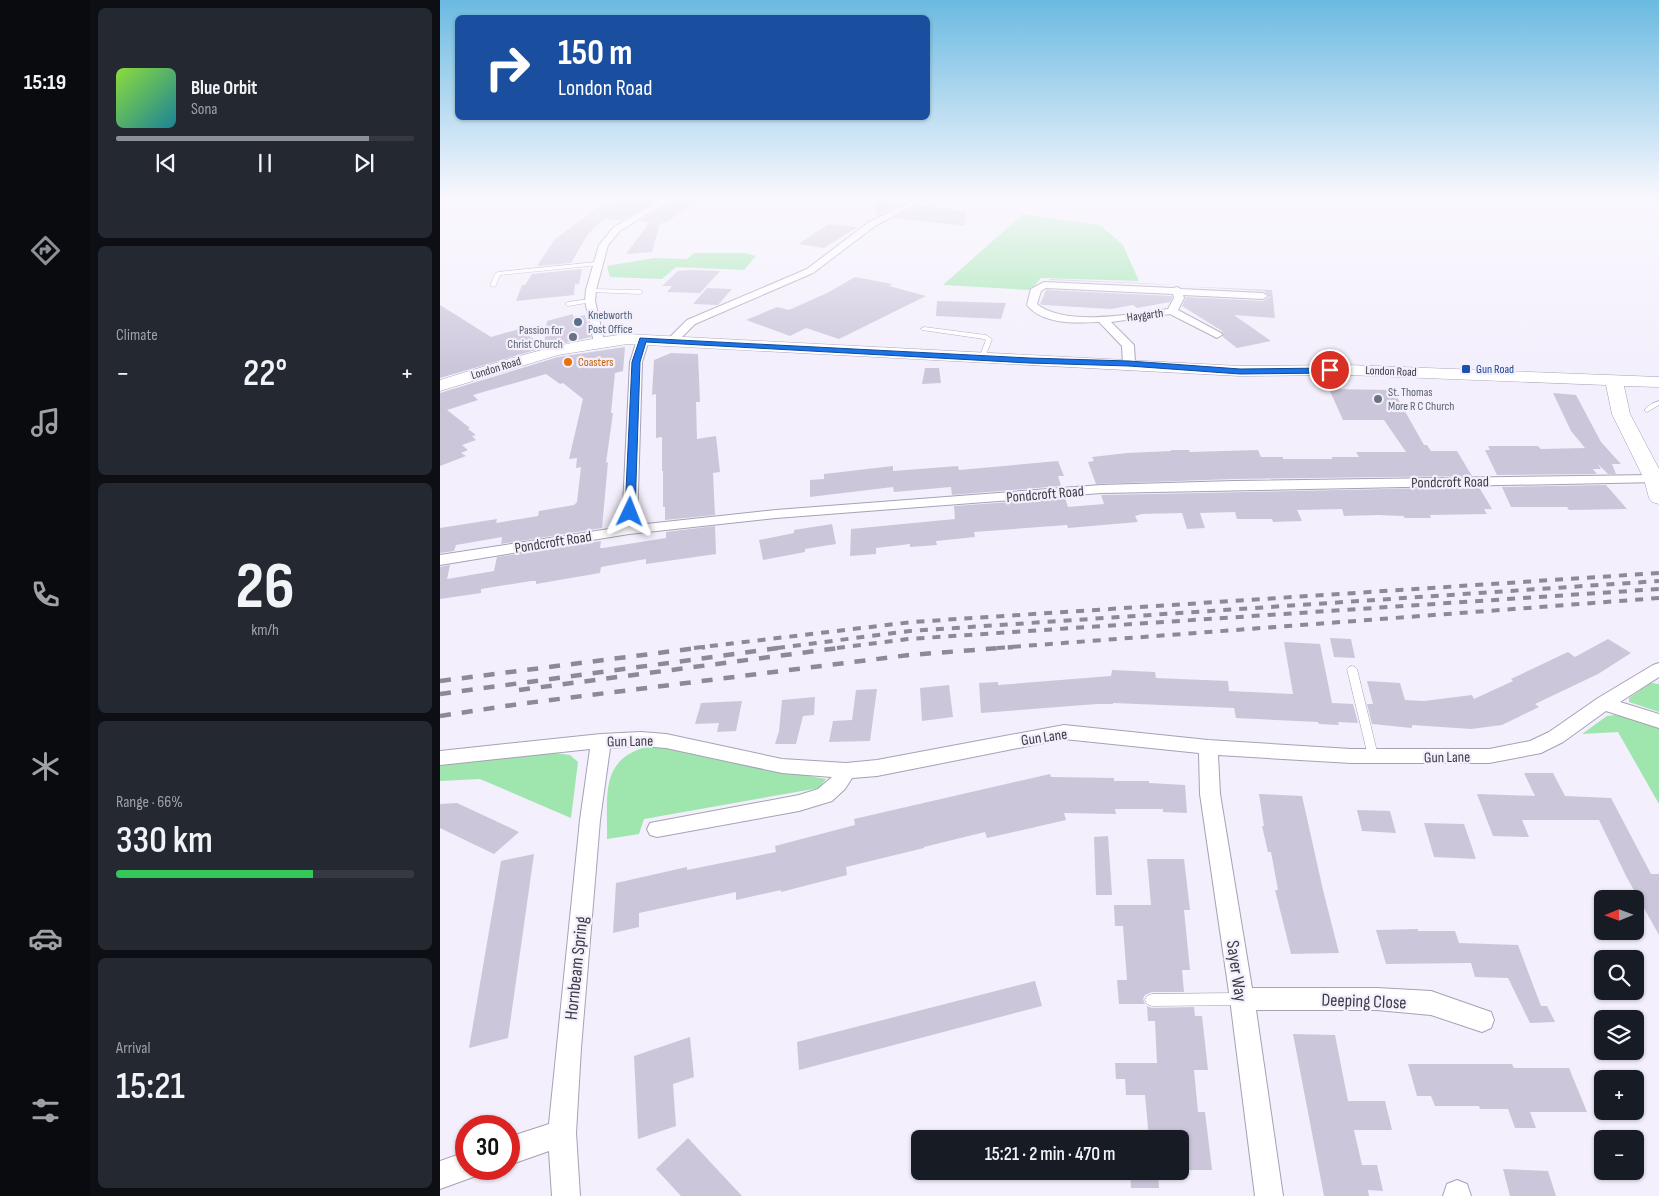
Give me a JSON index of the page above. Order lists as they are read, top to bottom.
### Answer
{
  "streets": {
    "main road": ["London Road"],
    "street": [
      "Haygarth",
      "Pondcroft Road",
      "Gun Lane",
      "Hornbeam Spring",
      "Sayer Way",
      "Deeping Close"
    ]
  },
  "crossings": [
    ["Haygarth", "London Road"],
    ["Gun Lane", "Hornbeam Spring"],
    ["Gun Lane", "Sayer Way"],
    ["Sayer Way", "Deeping Close"]
  ],
  "places": {
    "other": [
      "Knebworth Post Office",
      "Passion for Christ Church",
      "Coasters",
      "St. Thomas More R C Church"
    ],
    "transit": ["Gun Road"]
  },
  "north": "left",
  "page": {
    "tabs": "15:19",
    "turn": ["150 m", "London Road"],
    "song": ["Blue Orbit", "Sona"],
    "tile": [
      "Climate",
      ["26", "km/h"],
      ["Range · 66%", "330 km"],
      ["Arrival", "15:21"]
    ],
    "heat": ["−", "22°", "+"],
    "map_buttons": ["+", "−"],
    "limit": "30",
    "trip": "15:21 · 2 min · 470 m"
  }
}
